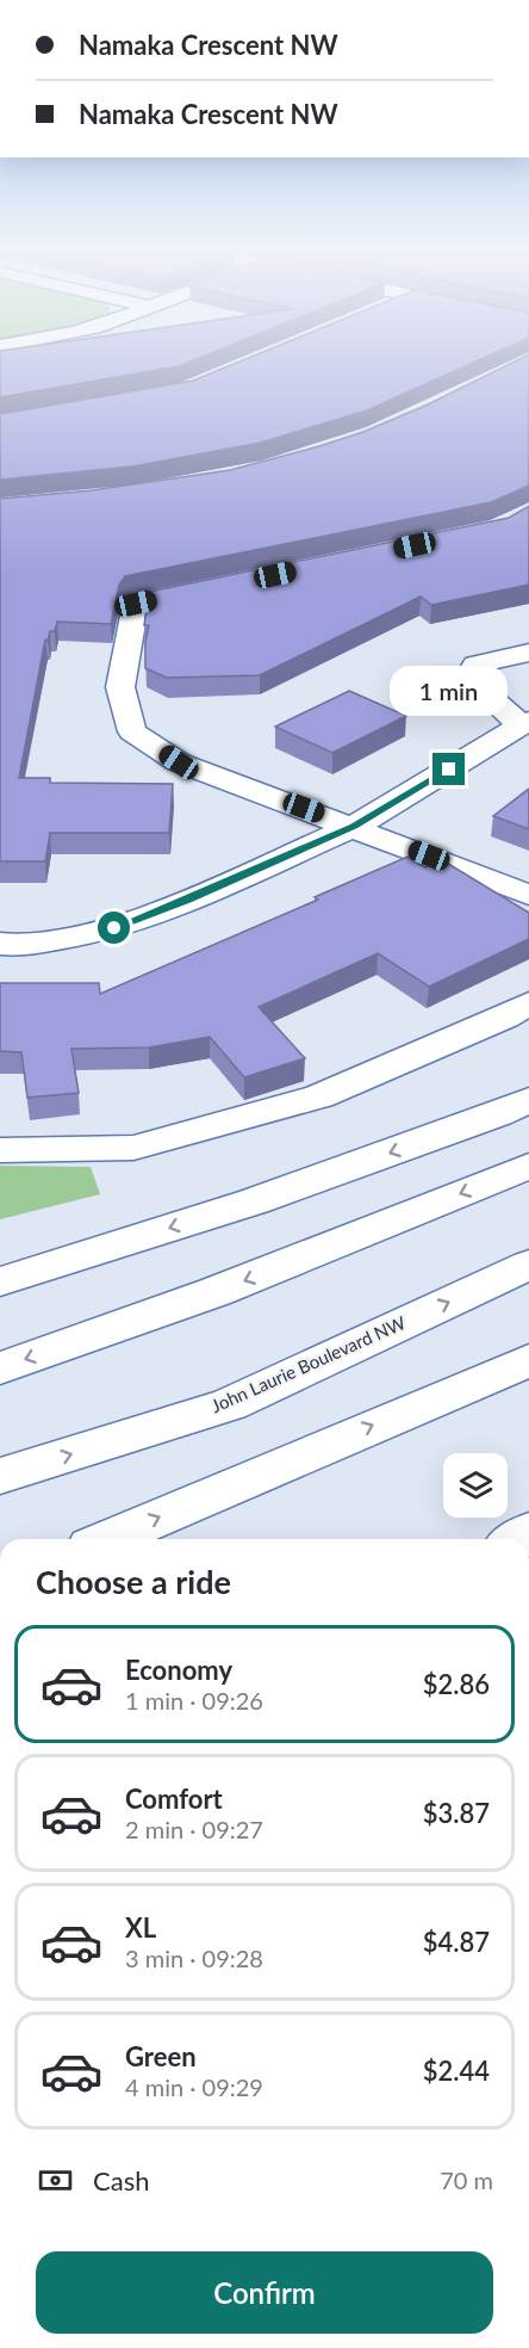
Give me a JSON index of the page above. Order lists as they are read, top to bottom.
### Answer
{
  "streets": {
    "street": ["John Laurie Boulevard NW"]
  },
  "page": {
    "banner": ["Namaka Crescent NW", "Namaka Crescent NW"],
    "bubble": "1 min",
    "heading": "Choose a ride",
    "list": [
      {
        "name": "Economy",
        "note": "1 min · 09:26",
        "value": "$2.86"
      },
      {
        "name": "Comfort",
        "note": "2 min · 09:27",
        "value": "$3.87"
      },
      {
        "name": "XL",
        "note": "3 min · 09:28",
        "value": "$4.87"
      },
      {
        "name": "Green",
        "note": "4 min · 09:29",
        "value": "$2.44"
      }
    ],
    "pay": ["Cash", "70 m"],
    "buttons": "Confirm"
  }
}
